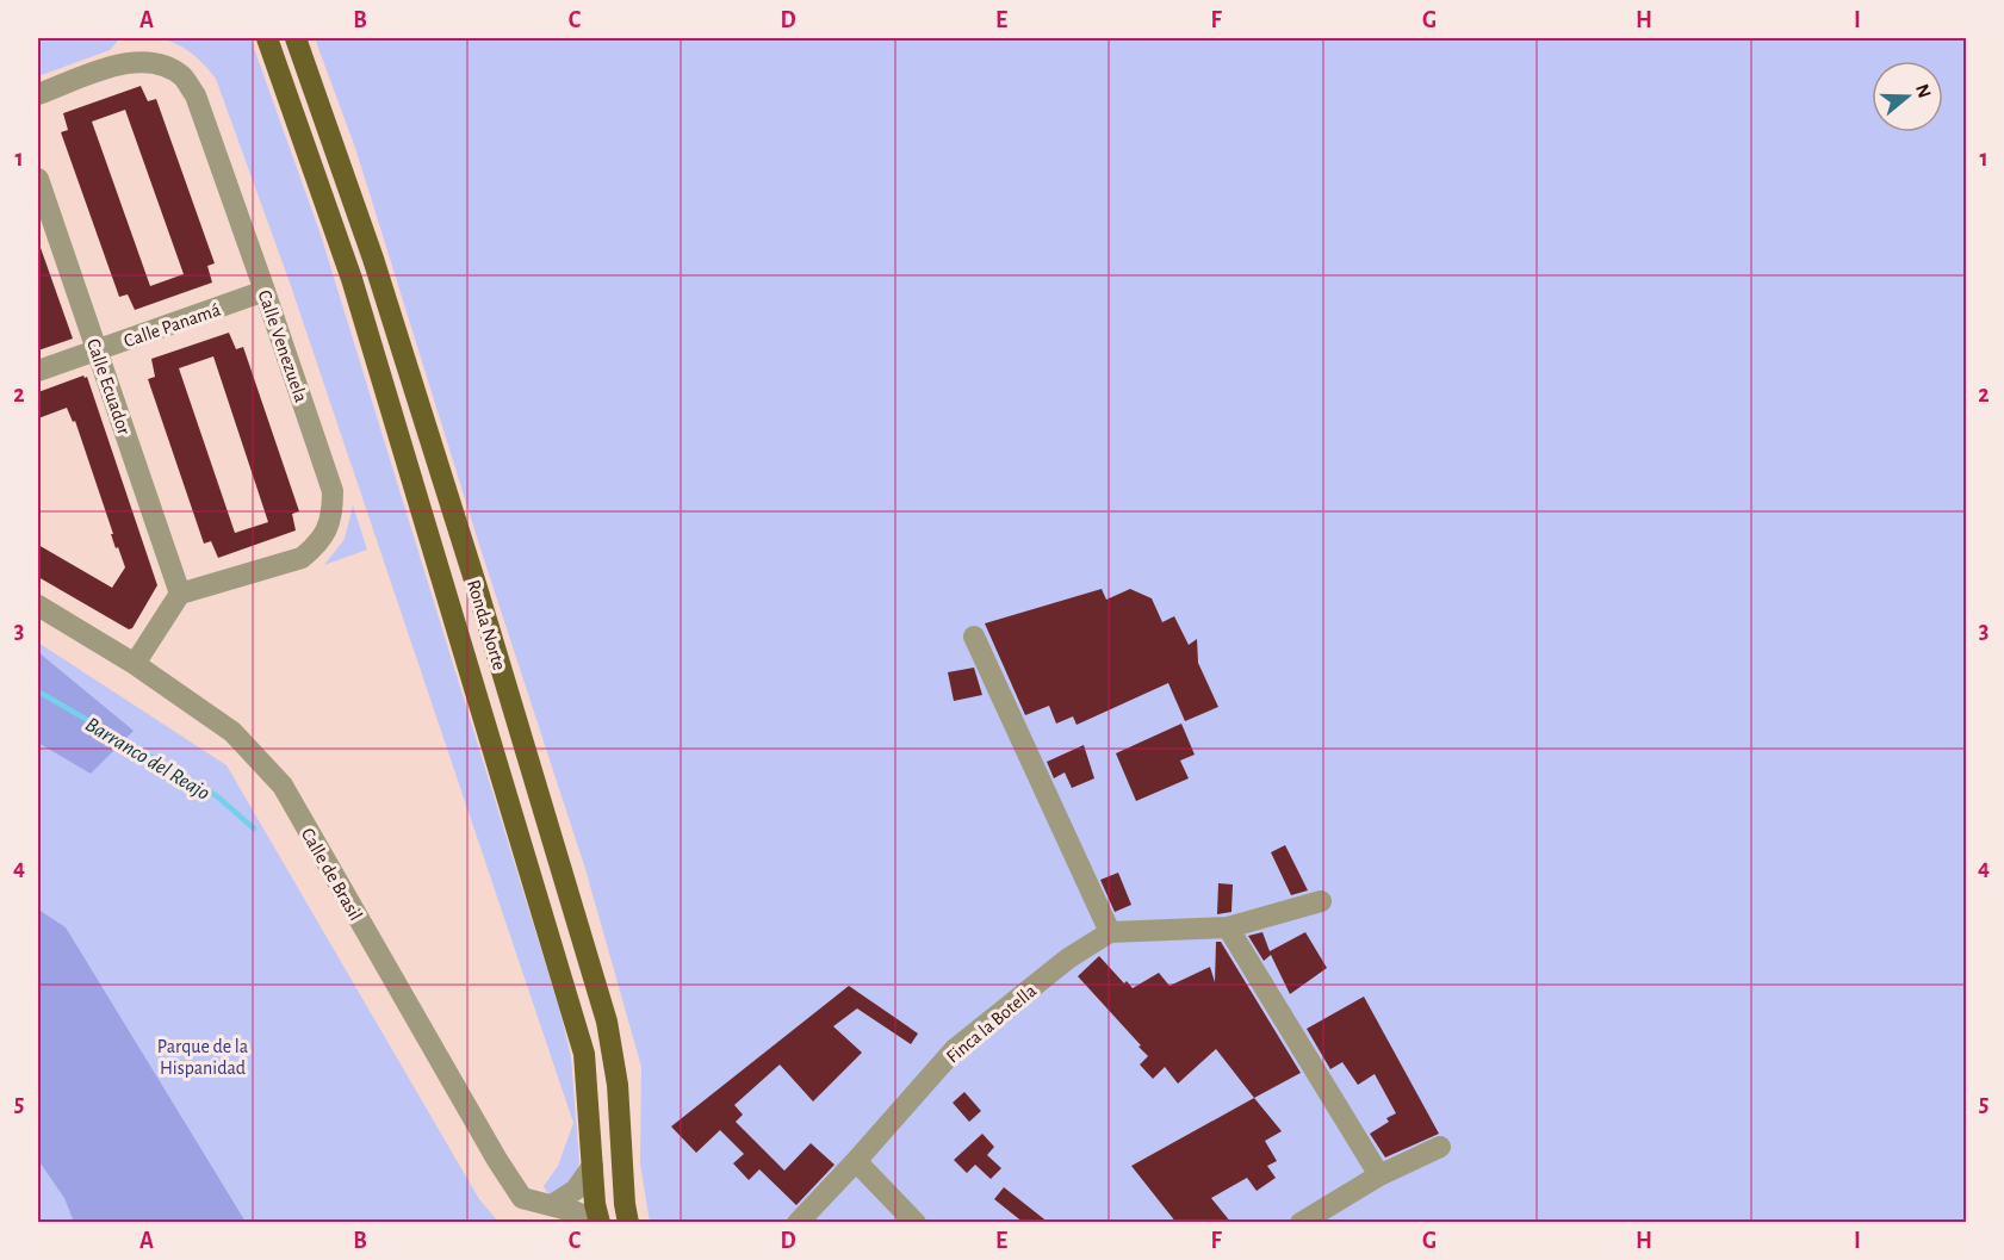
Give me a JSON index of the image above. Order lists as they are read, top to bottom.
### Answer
{
  "streets": {
    "main road": ["Ronda Norte"],
    "street": [
      "Calle Panamá",
      "Calle Venezuela",
      "Calle Ecuador",
      "Calle de Brasil",
      "Finca la Botella"
    ]
  },
  "crossings": [
    ["Calle Panamá", "Calle Venezuela"],
    ["Calle Panamá", "Calle Ecuador"],
    ["Calle Venezuela", "Calle Ecuador"]
  ],
  "water": ["Barranco del Reajo"],
  "parks": ["Parque de la Hispanidad"],
  "north": "right",
  "grid": {
    "columns": [
      "A",
      "B",
      "C",
      "D",
      "E",
      "F",
      "G",
      "H",
      "I"
    ],
    "rows": [
      "1",
      "2",
      "3",
      "4",
      "5"
    ]
  }
}
